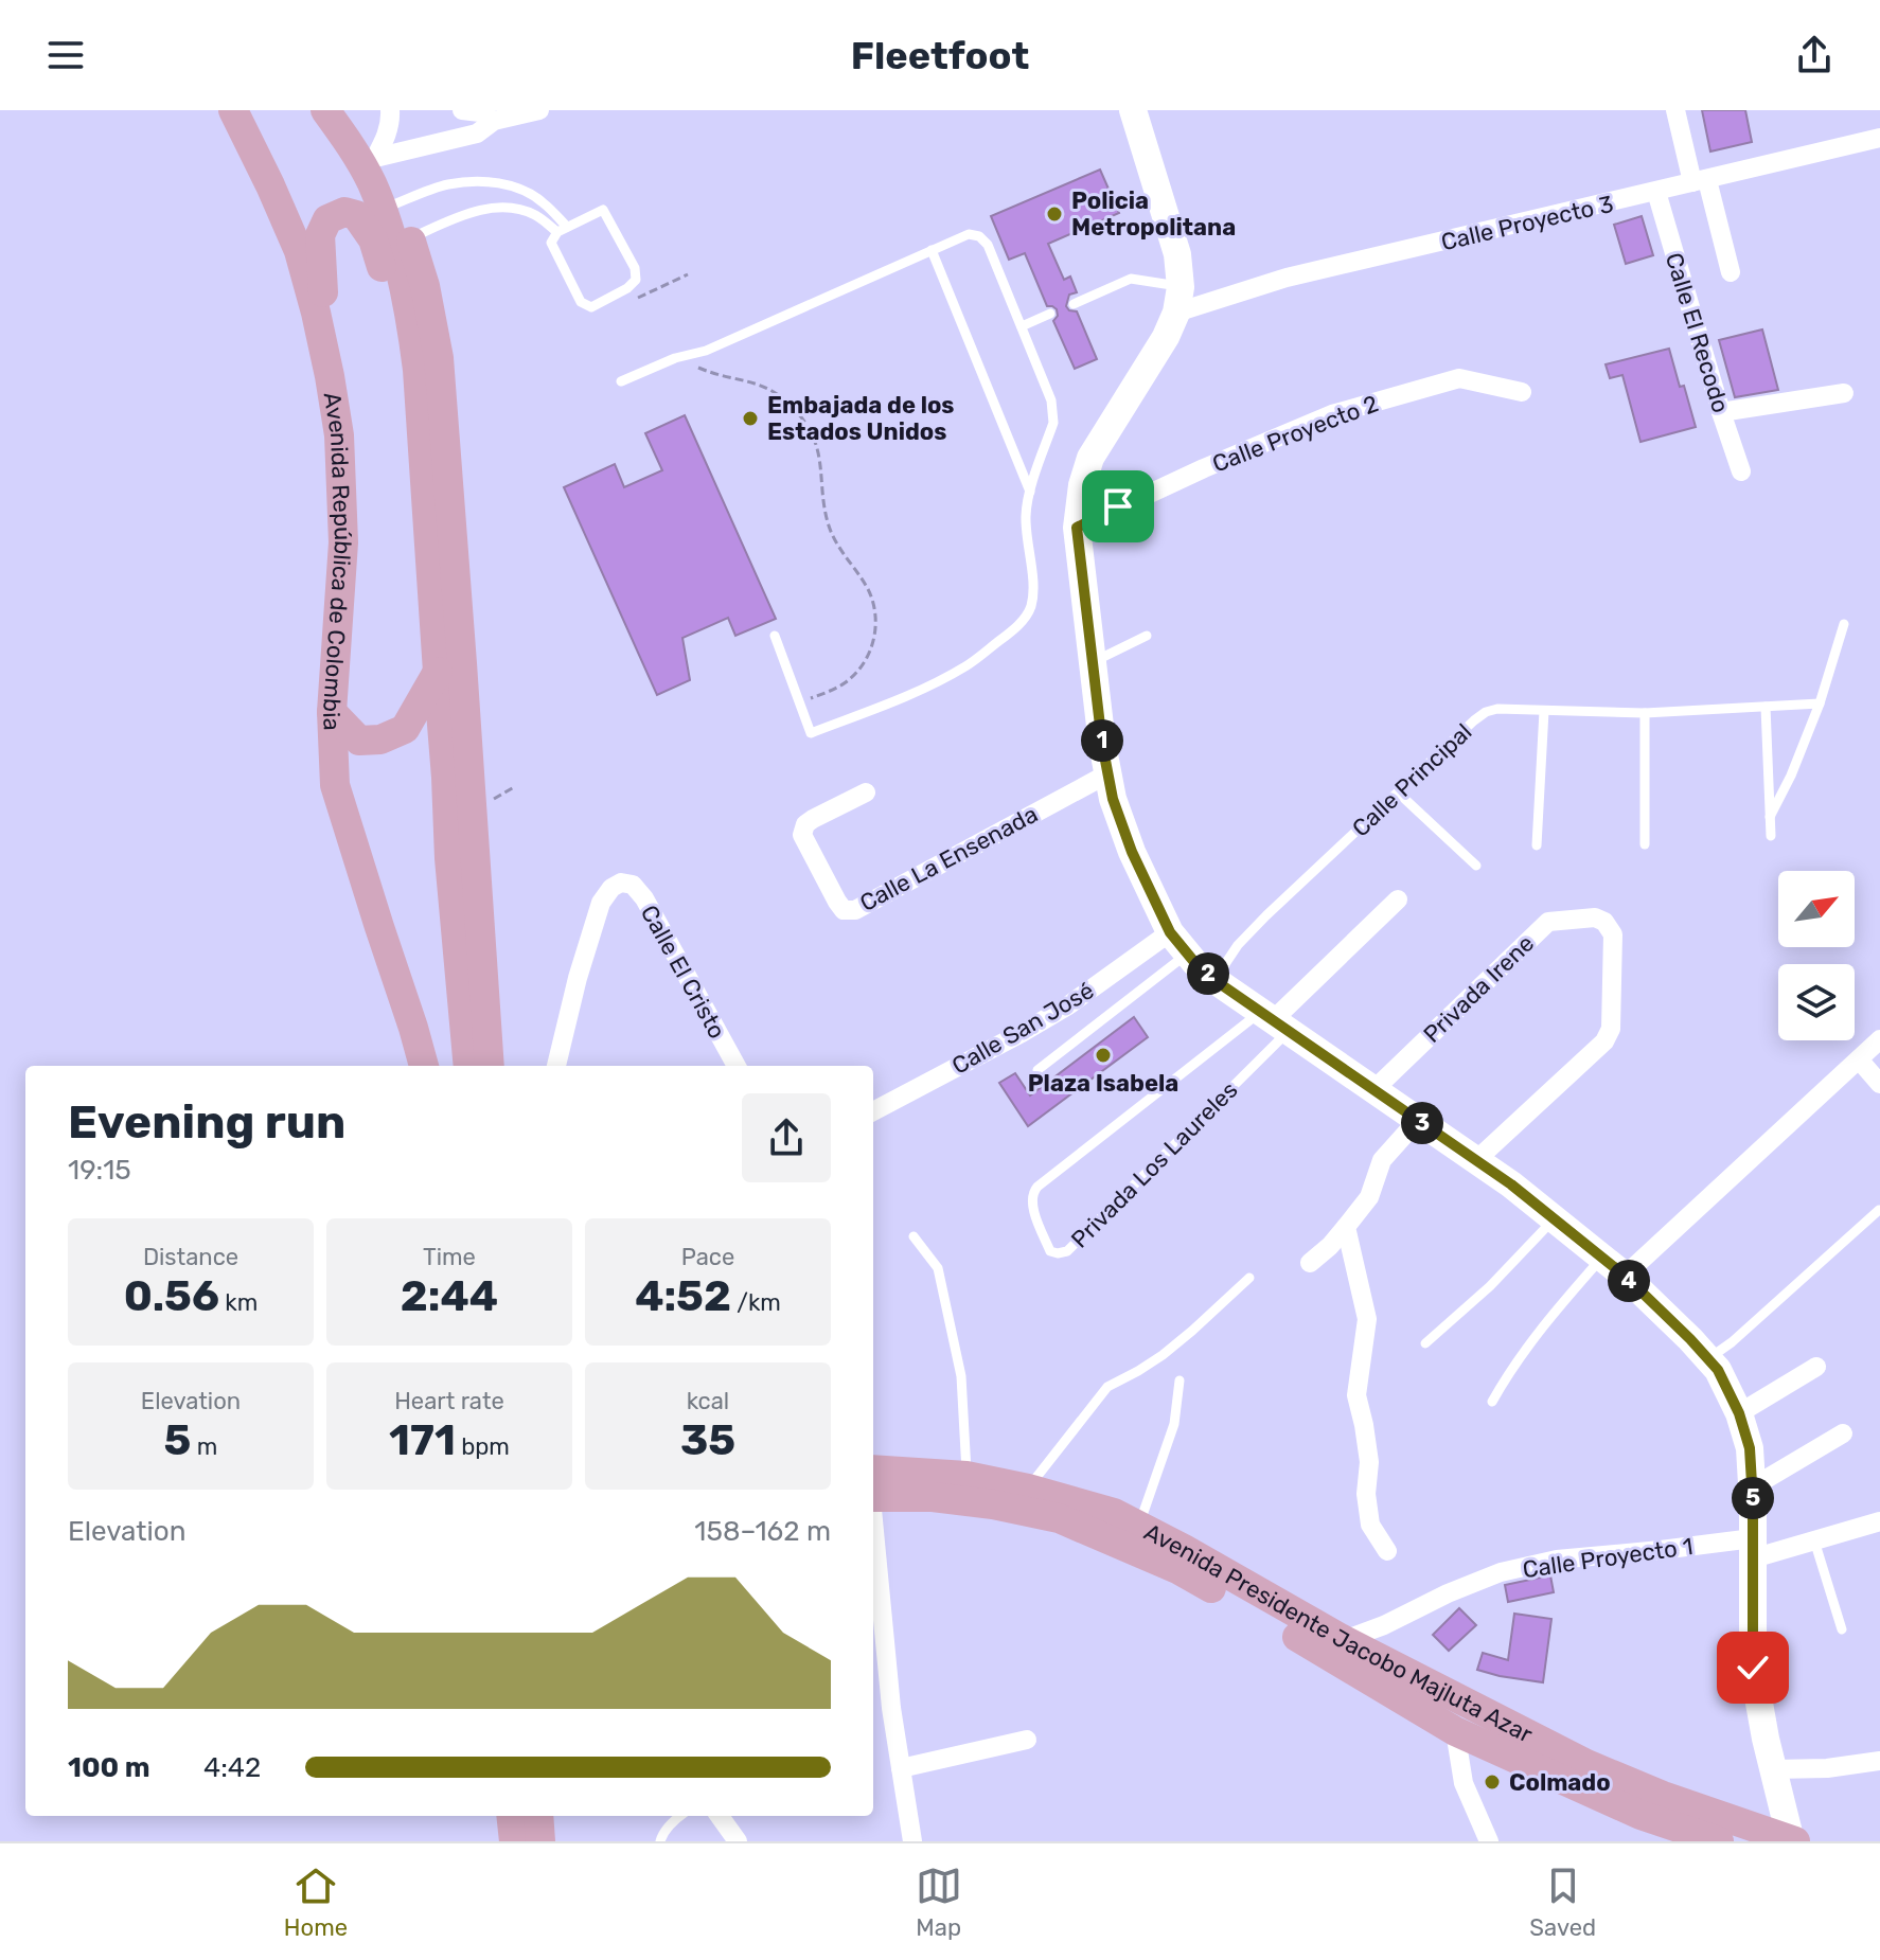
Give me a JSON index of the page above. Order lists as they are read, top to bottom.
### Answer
{
  "streets": {
    "main road": ["Avenida República de Colombia", "Avenida Presidente Jacobo Majluta Azar"],
    "street": [
      "Calle Proyecto 3",
      "Calle El Recodo",
      "Calle Proyecto 2",
      "Calle La Ensenada",
      "Calle El Cristo",
      "Privada Irene",
      "Calle San José",
      "Calle Proyecto 1"
    ],
    "lane": ["Calle Principal", "Privada Los Laureles"]
  },
  "crossings": [
    ["Calle Proyecto 3", "Calle El Recodo"],
    ["Calle Proyecto 1", "Avenida Presidente Jacobo Majluta Azar"]
  ],
  "places": [
    "Policia Metropolitana",
    "Embajada de los Estados Unidos",
    "Plaza Isabela",
    "Colmado"
  ],
  "north": "top right",
  "page": {
    "header": "Fleetfoot",
    "pins": [
      "1",
      "2",
      "3",
      "4",
      "5"
    ],
    "heading": ["Evening run", "19:15"],
    "stats": [
      ["Distance", "0.56 km"],
      ["Time", "2:44"],
      ["Pace", "4:52 /km"],
      ["Elevation", "5 m"],
      ["Heart rate", "171 bpm"],
      ["kcal", "35"]
    ],
    "chart": ["Elevation", "158–162 m"],
    "list": [
      {
        "name": "100 m",
        "note": "4:42"
      }
    ],
    "tabs": ["Home", "Map", "Saved"]
  }
}
